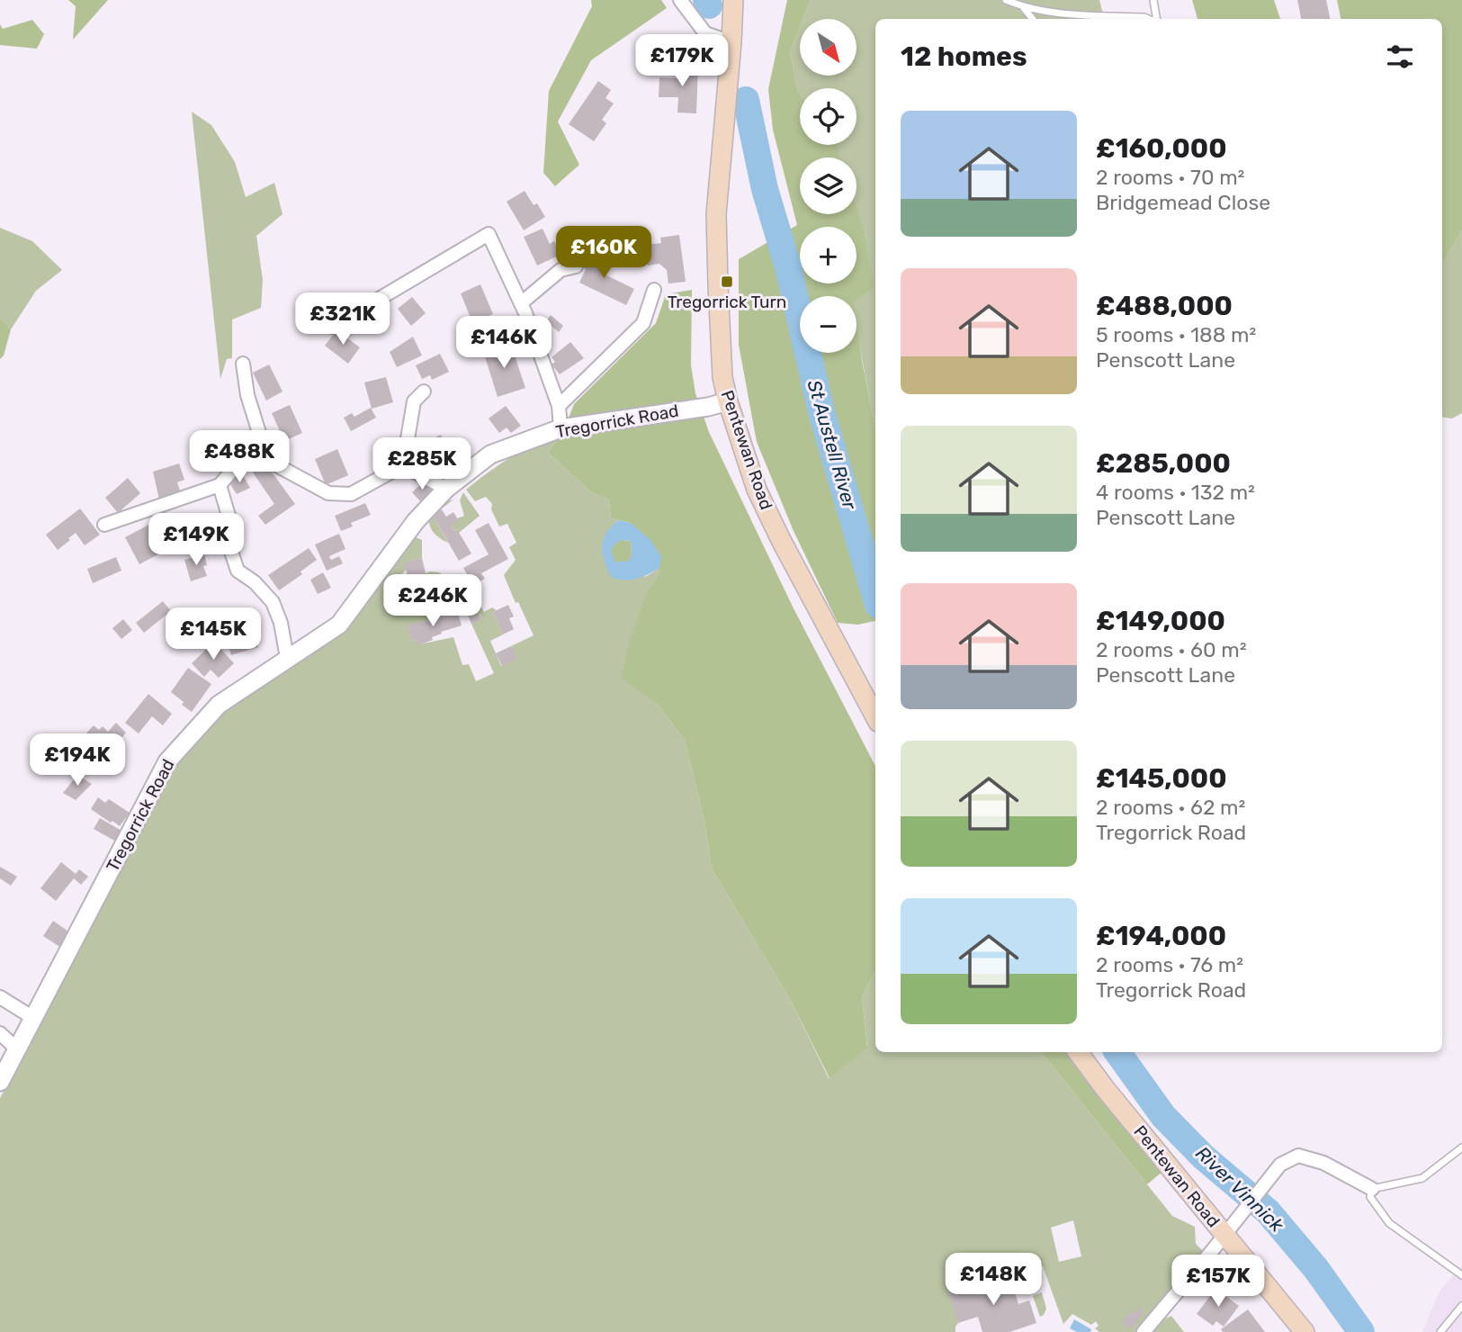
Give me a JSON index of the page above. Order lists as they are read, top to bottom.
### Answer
{
  "streets": {
    "main road": ["Pentewan Road"],
    "street": ["Tregorrick Road"]
  },
  "crossings": [
    ["Tregorrick Road", "Pentewan Road"]
  ],
  "water": ["St Austell River", "River Vinnick"],
  "places": {
    "transit": ["Tregorrick Turn"]
  },
  "north": "bottom right",
  "page": {
    "map_buttons": ["+", "−"],
    "heading": "12 homes",
    "price": [
      "£179K",
      "£160K",
      "£321K",
      "£146K",
      "£488K",
      "£285K",
      "£149K",
      "£246K",
      "£145K",
      "£194K",
      "£148K",
      "£157K"
    ],
    "list": [
      {
        "name": "£160,000",
        "note": "2 rooms · 70 m² · Bridgemead Close"
      },
      {
        "name": "£488,000",
        "note": "5 rooms · 188 m² · Penscott Lane"
      },
      {
        "name": "£285,000",
        "note": "4 rooms · 132 m² · Penscott Lane"
      },
      {
        "name": "£149,000",
        "note": "2 rooms · 60 m² · Penscott Lane"
      },
      {
        "name": "£145,000",
        "note": "2 rooms · 62 m² · Tregorrick Road"
      },
      {
        "name": "£194,000",
        "note": "2 rooms · 76 m² · Tregorrick Road"
      }
    ]
  }
}
